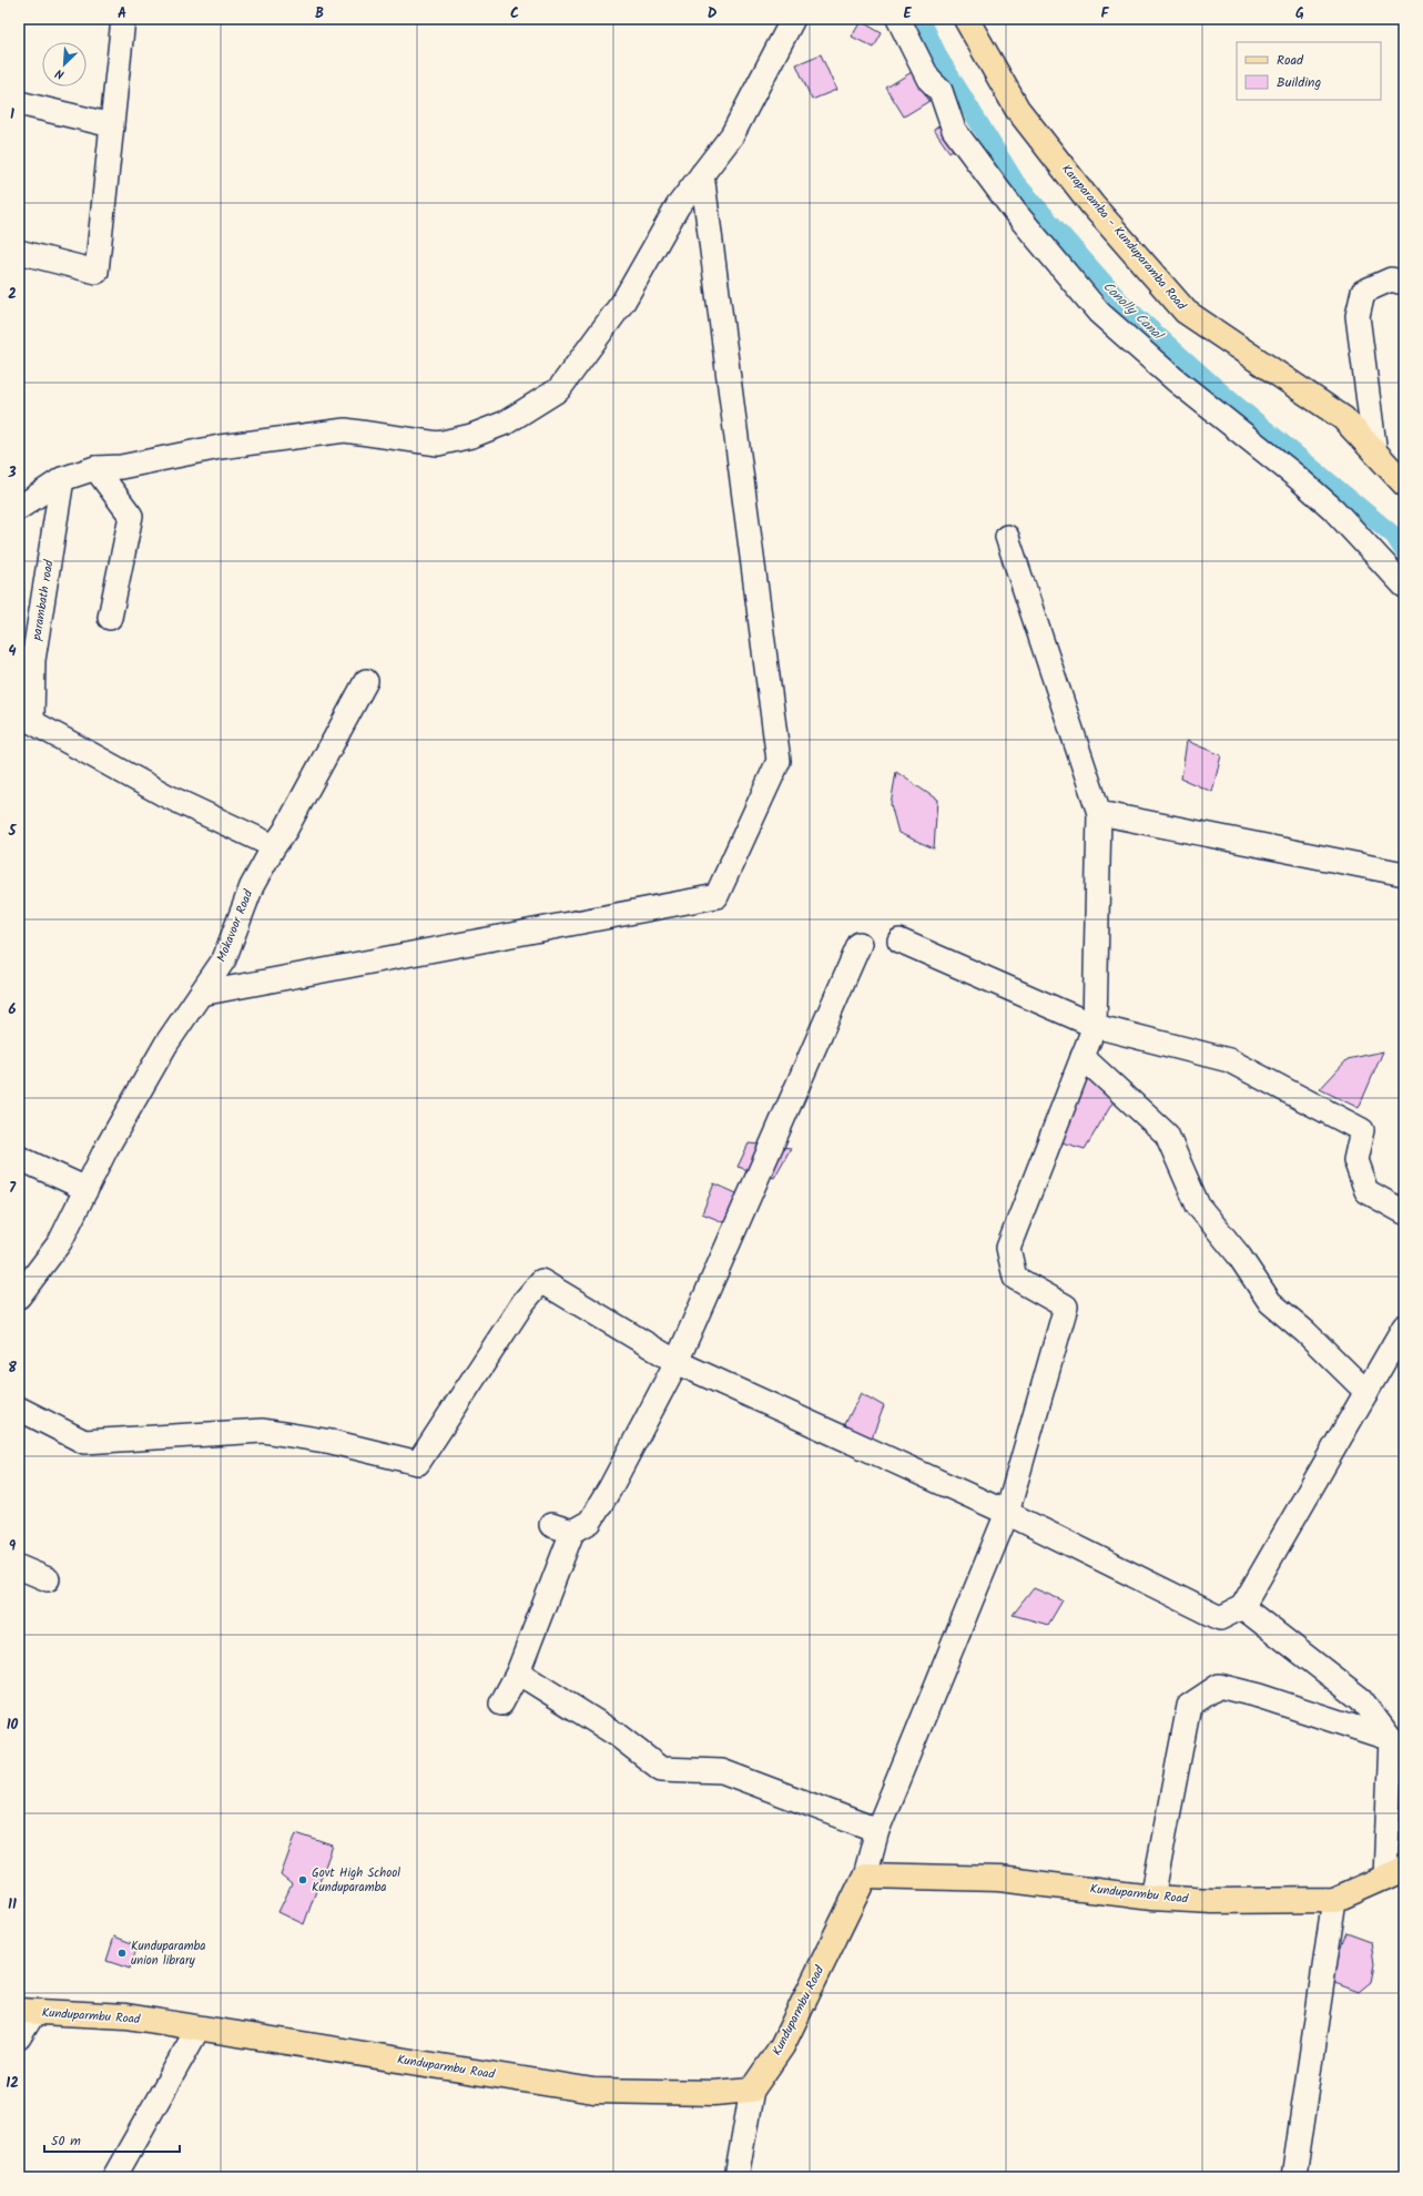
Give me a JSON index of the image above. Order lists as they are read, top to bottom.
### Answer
{
  "streets": {
    "main road": ["Karaparamba - Kunduparamba Road", "Kunduparmbu Road"],
    "street": ["parambath road", "Mokavoor Road"]
  },
  "water": ["Conolly Canal"],
  "places": ["Govt High School Kunduparamba", "Kunduparamba union library"],
  "legend": ["Road", "Building"],
  "scale_bar": "50 m",
  "north": "bottom left",
  "grid": {
    "columns": [
      "A",
      "B",
      "C",
      "D",
      "E",
      "F",
      "G"
    ],
    "rows": [
      "1",
      "2",
      "3",
      "4",
      "5",
      "6",
      "7",
      "8",
      "9",
      "10",
      "11",
      "12"
    ]
  }
}
